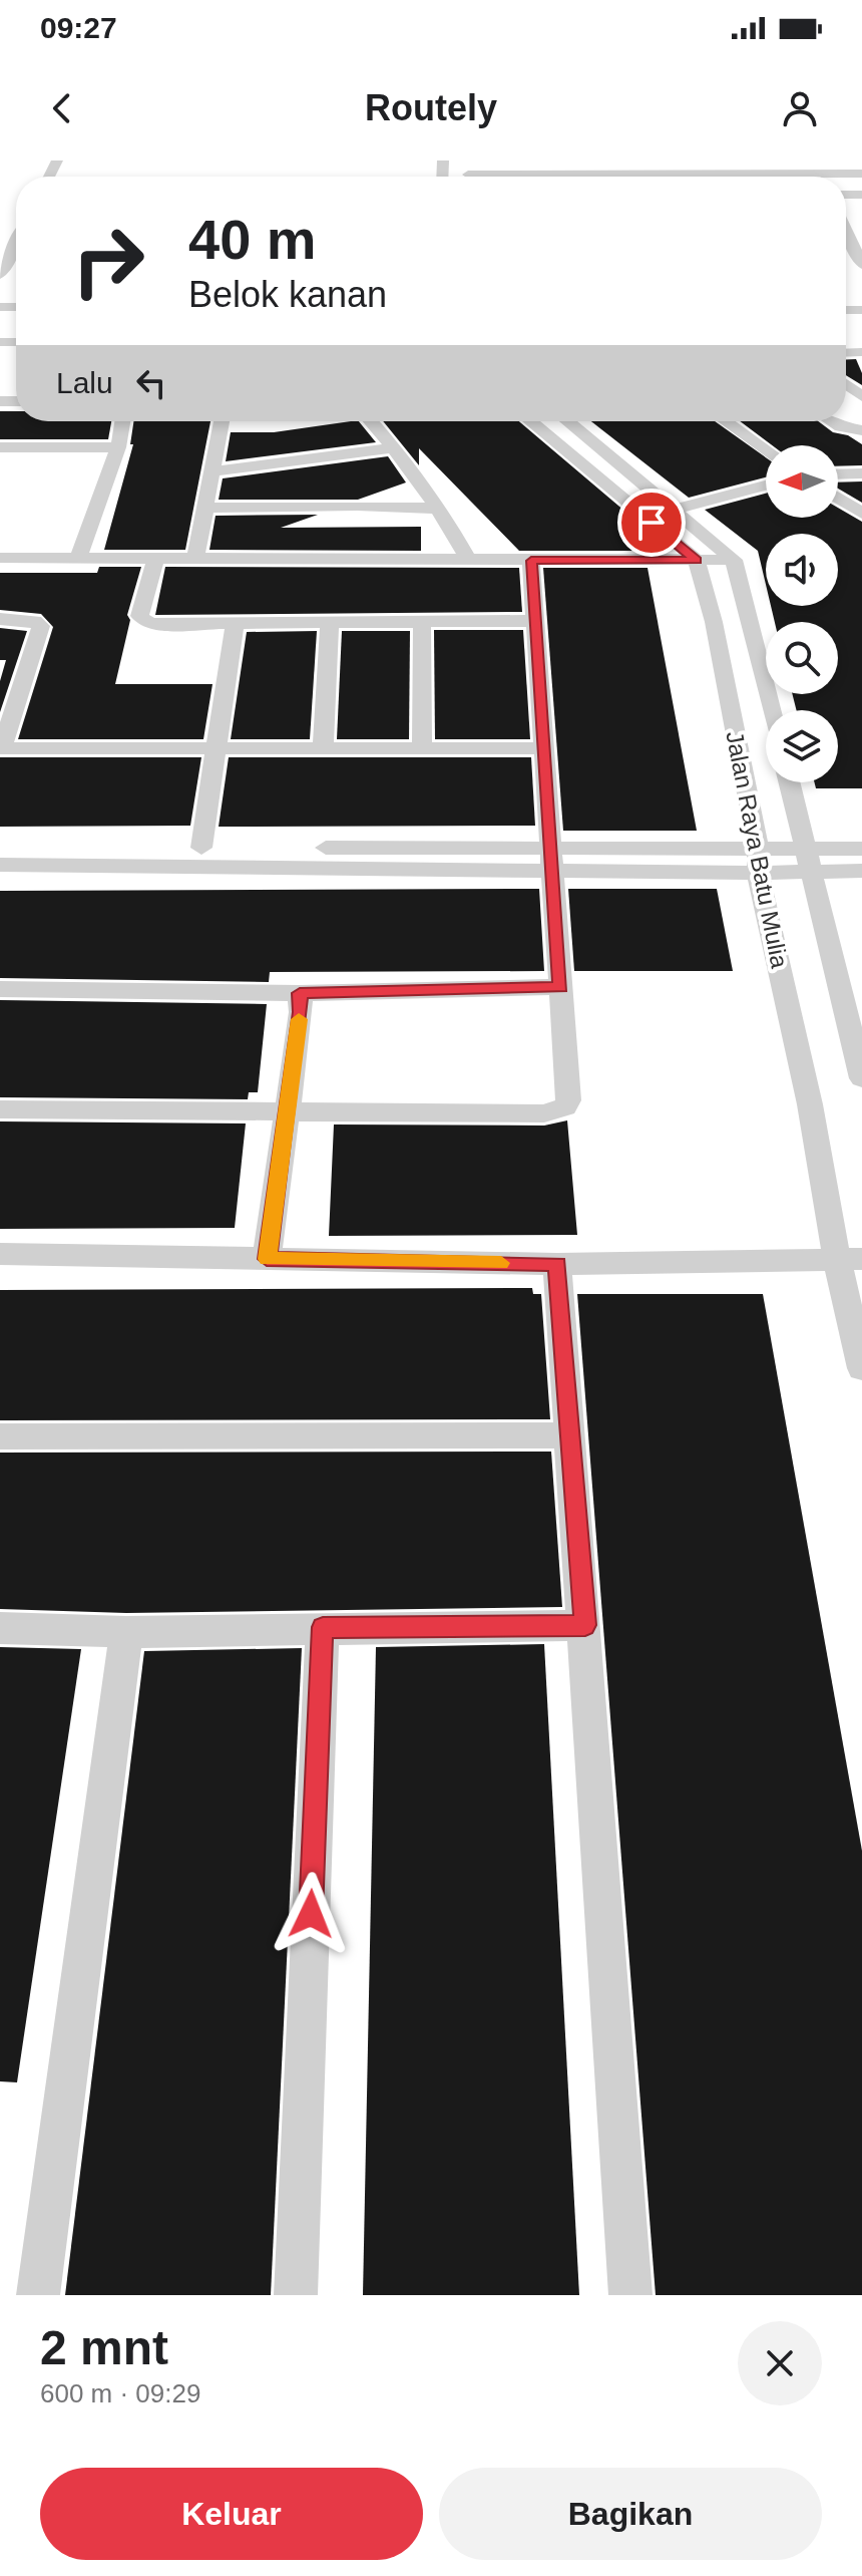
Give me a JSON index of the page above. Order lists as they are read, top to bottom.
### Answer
{
  "streets": {
    "street": ["Jalan Raya Batu Mulia"]
  },
  "north": "left",
  "page": {
    "status": "09:27",
    "header": "Routely",
    "turn": ["40 m", "Belok kanan"],
    "then": "Lalu",
    "heading": ["2 mnt", "600 m · 09:29"],
    "buttons": ["Keluar", "Bagikan"]
  }
}
